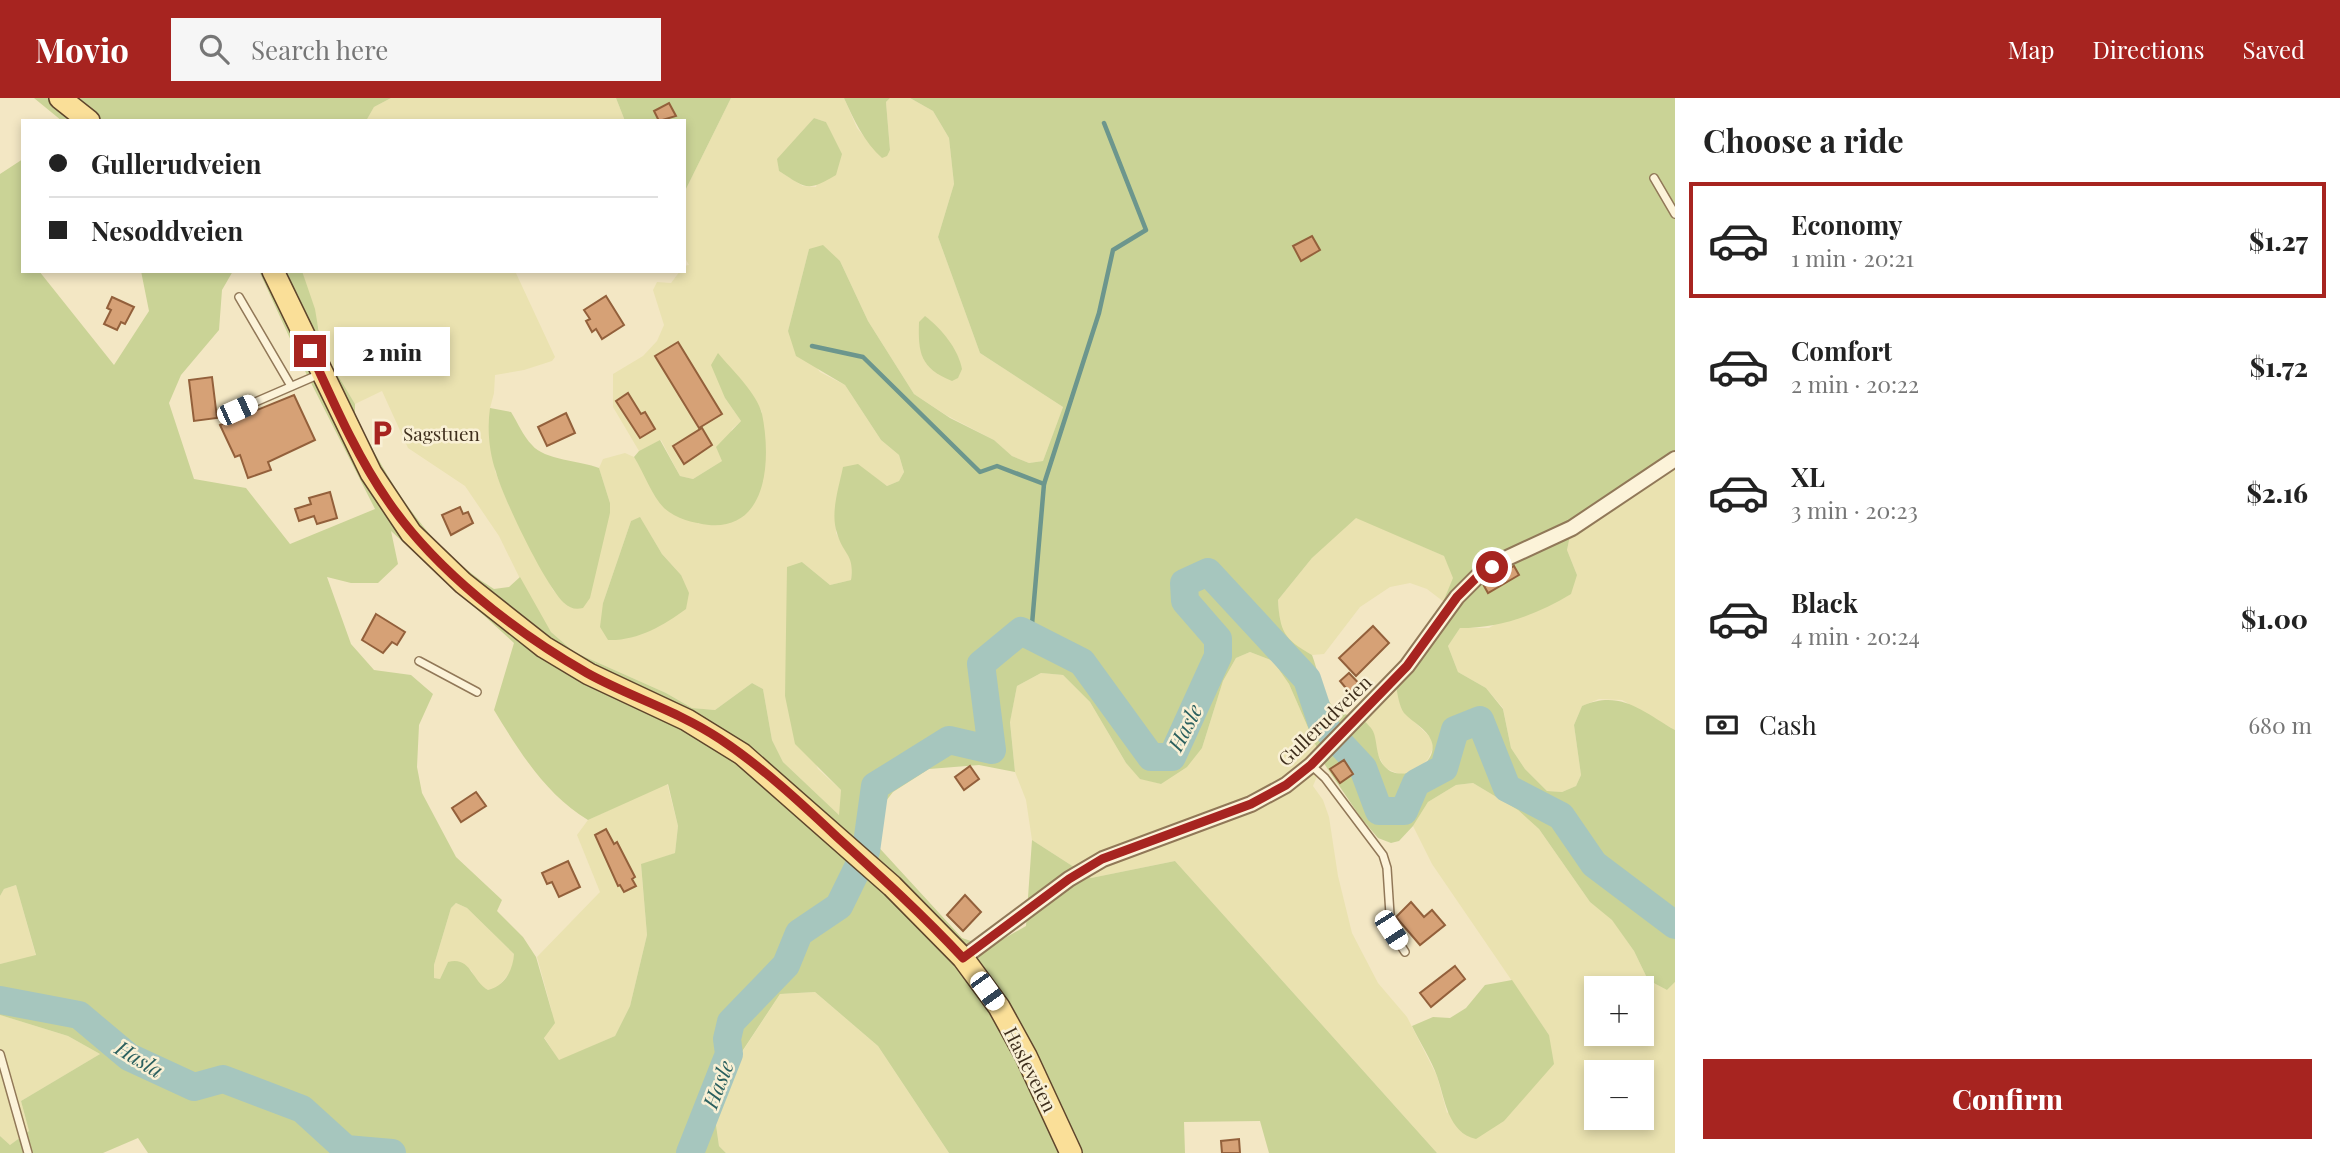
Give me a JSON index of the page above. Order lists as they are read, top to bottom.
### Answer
{
  "streets": {
    "main road": ["Hasleveien"],
    "street": ["Gullerudveien"]
  },
  "crossings": [
    ["Gullerudveien", "Hasleveien"]
  ],
  "water": ["Hasle", "Hasla"],
  "places": {
    "parking": ["Sagstuen"]
  },
  "page": {
    "header": "Movio",
    "search": "Search here",
    "nav": ["Map", "Directions", "Saved"],
    "heading": "Choose a ride",
    "banner": ["Gullerudveien", "Nesoddveien"],
    "list": [
      {
        "name": "Economy",
        "note": "1 min · 20:21",
        "value": "$1.27"
      },
      {
        "name": "Comfort",
        "note": "2 min · 20:22",
        "value": "$1.72"
      },
      {
        "name": "XL",
        "note": "3 min · 20:23",
        "value": "$2.16"
      },
      {
        "name": "Black",
        "note": "4 min · 20:24",
        "value": "$1.00"
      }
    ],
    "bubble": "2 min",
    "pay": ["Cash", "680 m"],
    "map_buttons": ["+", "−"],
    "buttons": "Confirm"
  }
}
